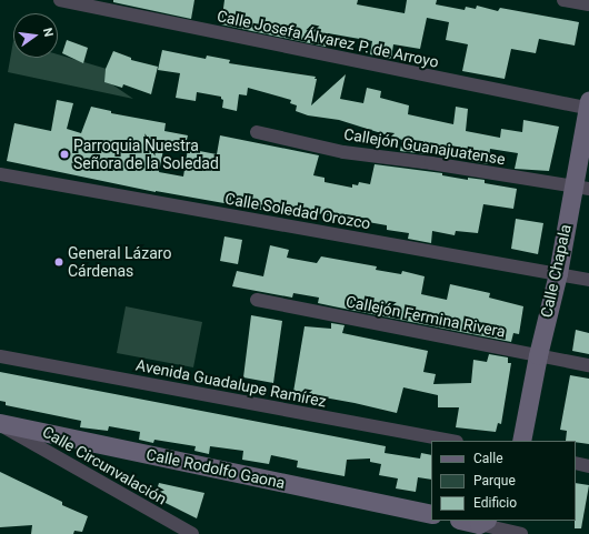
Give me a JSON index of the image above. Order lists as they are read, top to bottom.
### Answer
{
  "streets": {
    "street": [
      "Calle Josefa Álvarez P. de Arroyo",
      "Callejón Guanajuatense",
      "Calle Soledad Orozco",
      "Calle Chapala",
      "Callejón Fermina Rivera",
      "Avenida Guadalupe Ramírez",
      "Calle Circunvalación",
      "Calle Rodolfo Gaona"
    ]
  },
  "crossings": [
    ["Calle Josefa Álvarez P. de Arroyo", "Calle Chapala"],
    ["Callejón Guanajuatense", "Calle Chapala"],
    ["Calle Soledad Orozco", "Calle Chapala"],
    ["Calle Chapala", "Callejón Fermina Rivera"],
    ["Calle Circunvalación", "Calle Rodolfo Gaona"]
  ],
  "places": ["Parroquia Nuestra Señora de la Soledad", "General Lázaro Cárdenas"],
  "legend": ["Calle", "Parque", "Edificio"],
  "north": "right"
}
